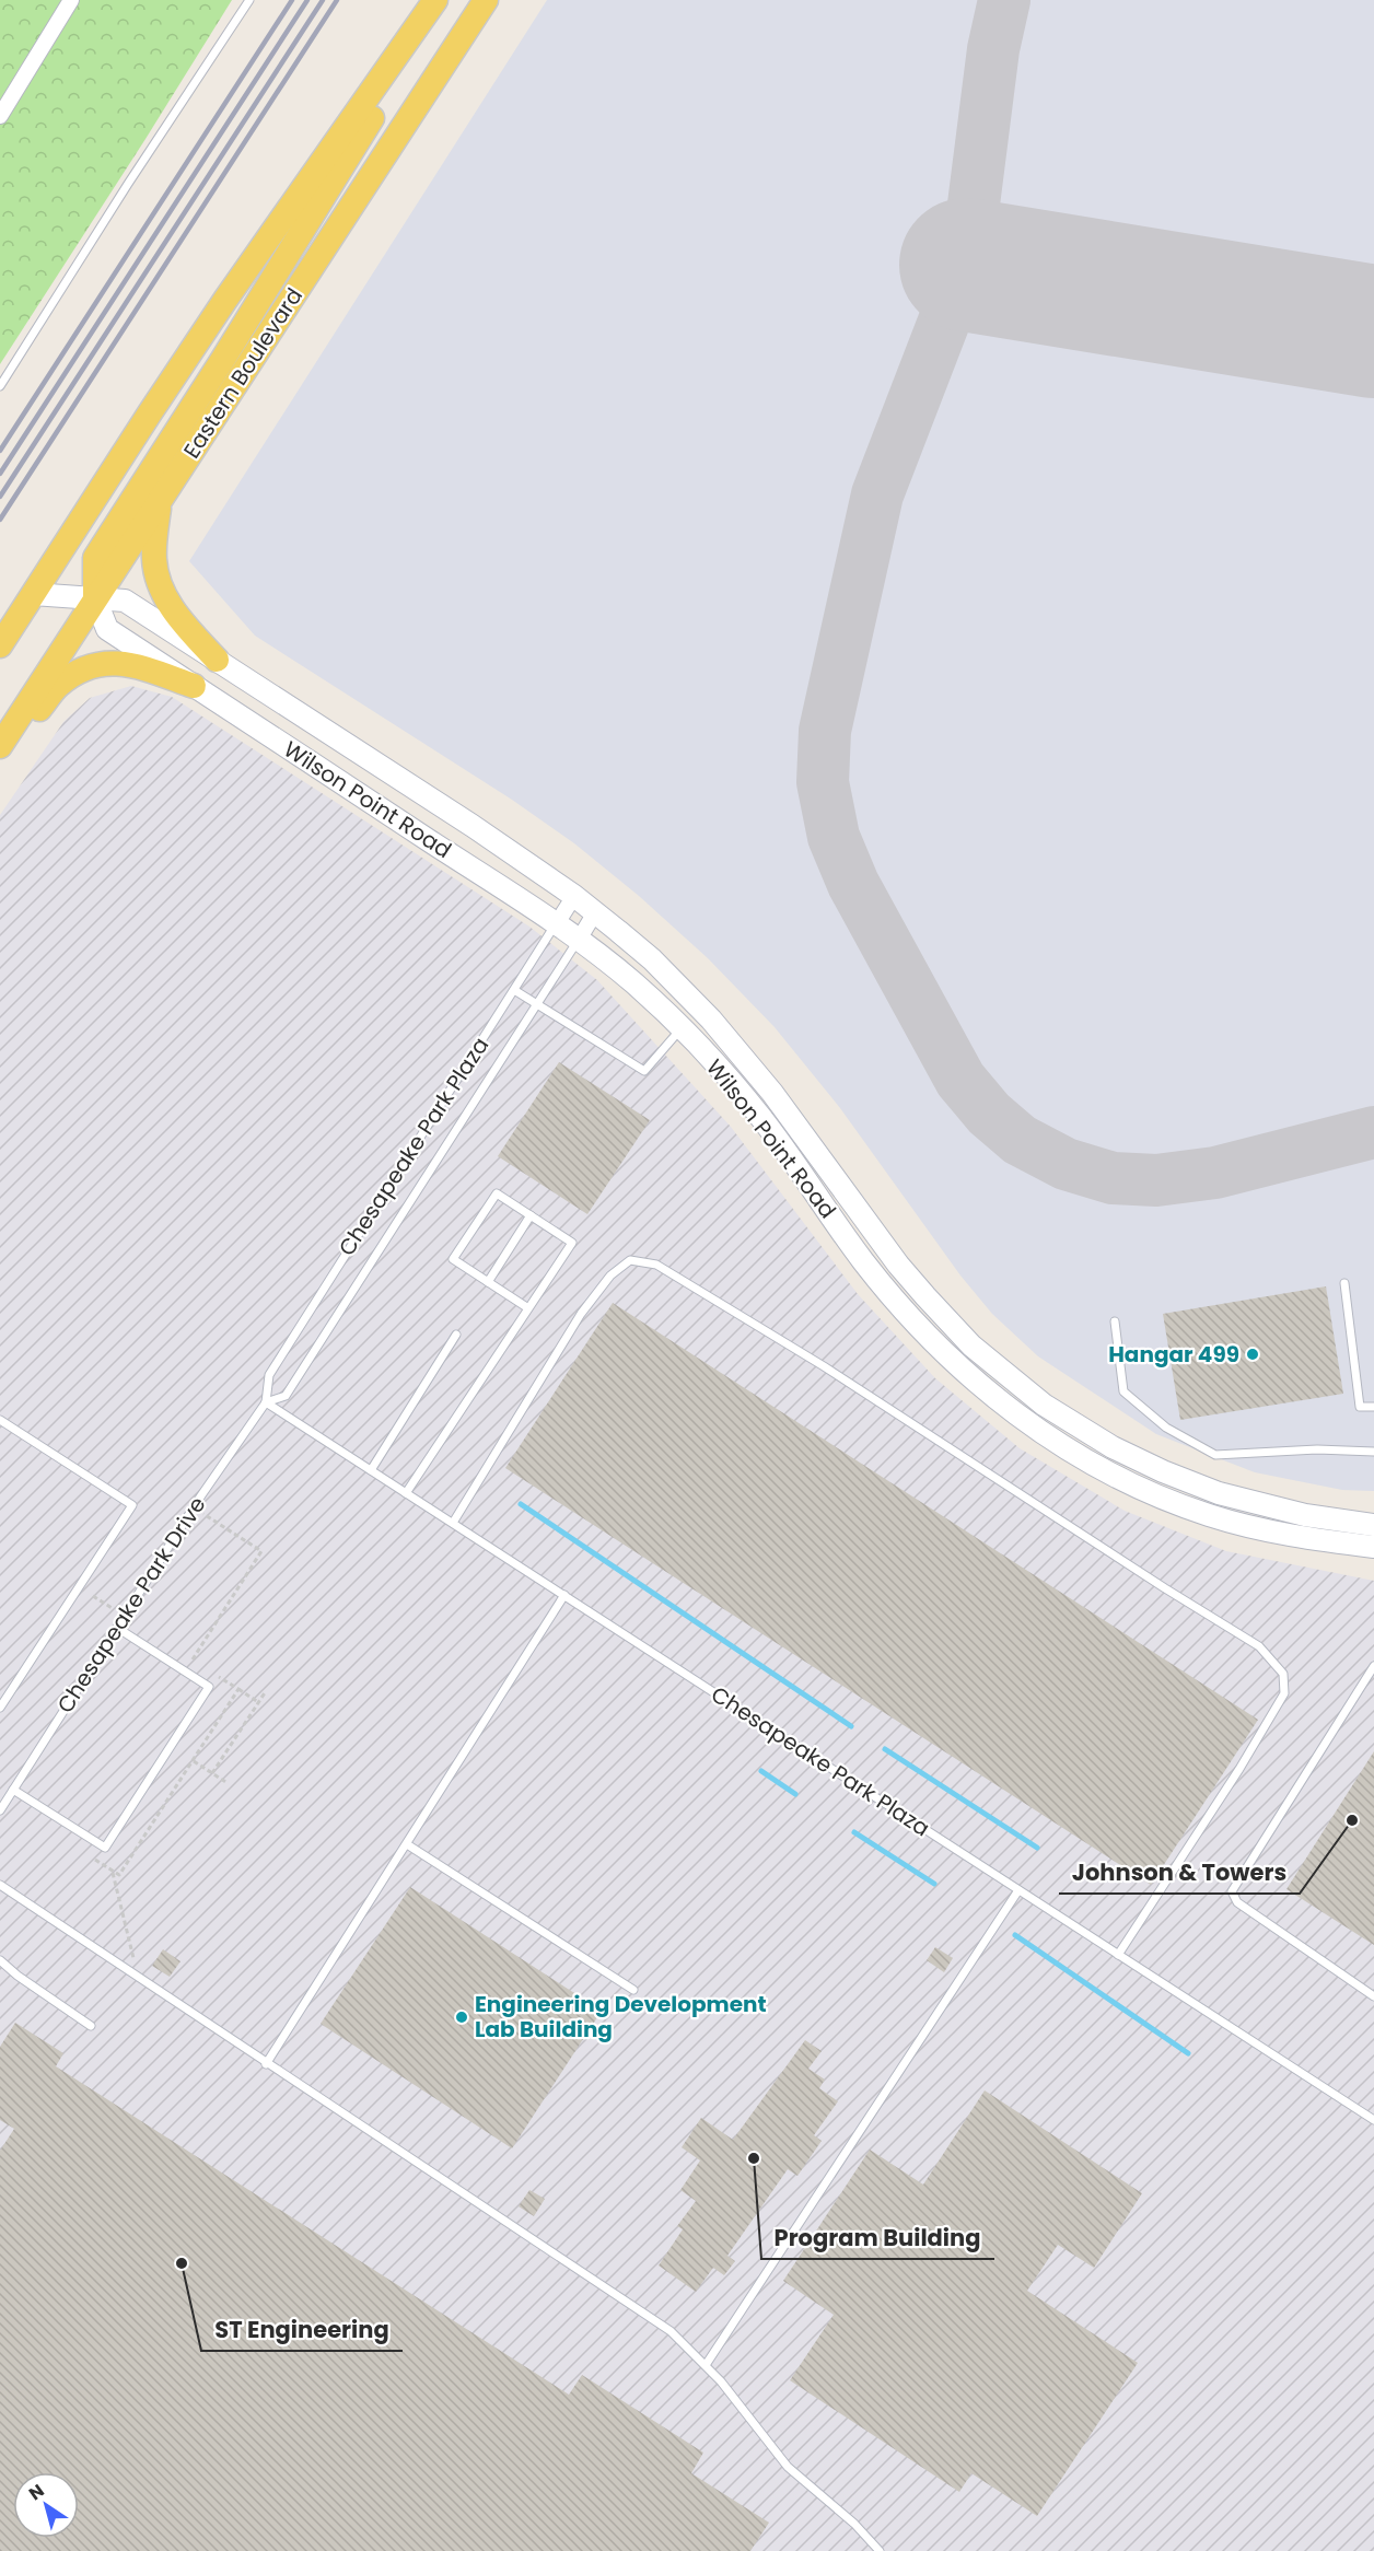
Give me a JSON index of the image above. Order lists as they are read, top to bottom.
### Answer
{
  "streets": {
    "main road": ["Eastern Boulevard"],
    "street": ["Wilson Point Road", "Chesapeake Park Plaza"],
    "lane": ["Chesapeake Park Drive"]
  },
  "crossings": [
    ["Eastern Boulevard", "Wilson Point Road"],
    ["Wilson Point Road", "Chesapeake Park Plaza"],
    ["Chesapeake Park Plaza", "Chesapeake Park Drive"]
  ],
  "places": [
    "Hangar 499",
    "Johnson & Towers",
    "Engineering Development Lab Building",
    "Program Building",
    "ST Engineering"
  ],
  "north": "top left"
}
